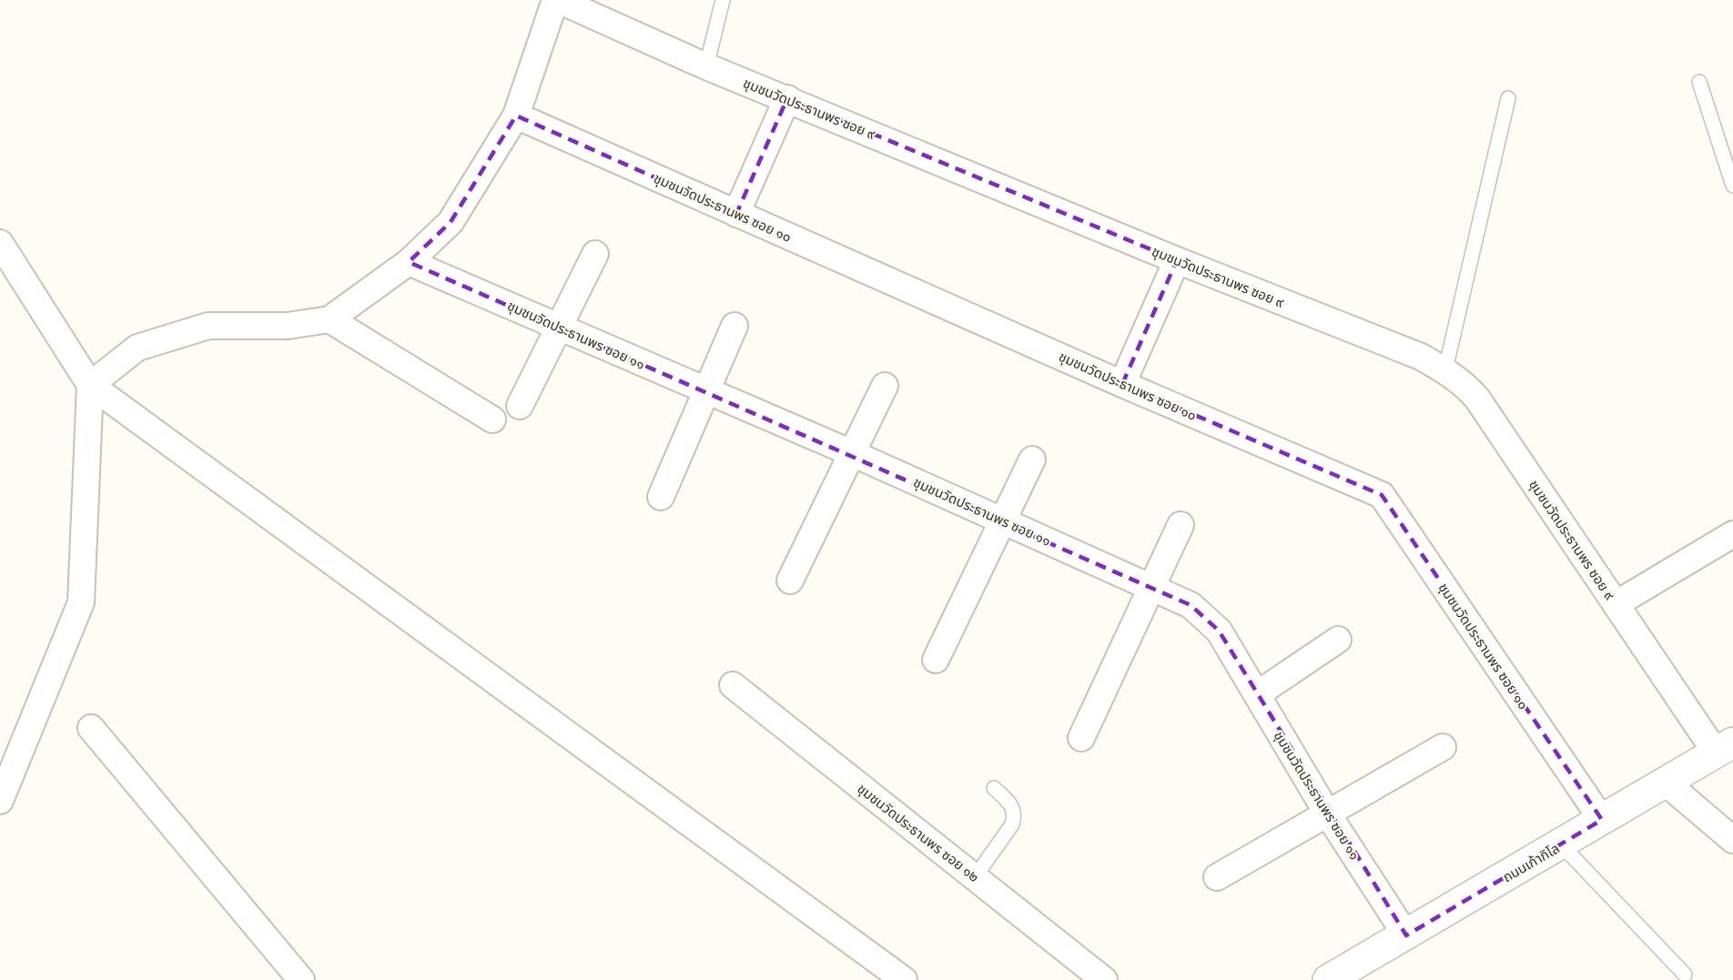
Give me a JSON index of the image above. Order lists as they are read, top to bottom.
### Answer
{
  "streets": {
    "main road": ["ถนนเก้ากิโล"],
    "street": [
      "ชุมชนวัดประธานพร ซอย ๙",
      "ชุมชนวัดประธานพร ซอย ๑๐",
      "ชุมชนวัดประธานพร ซอย ๑๑",
      "ชุมชนวัดประธานพร ซอย ๑๒"
    ]
  },
  "crossings": [
    ["ชุมชนวัดประธานพร ซอย ๙", "ถนนเก้ากิโล"],
    ["ชุมชนวัดประธานพร ซอย ๑๐", "ถนนเก้ากิโล"],
    ["ชุมชนวัดประธานพร ซอย ๑๑", "ถนนเก้ากิโล"]
  ]
}
